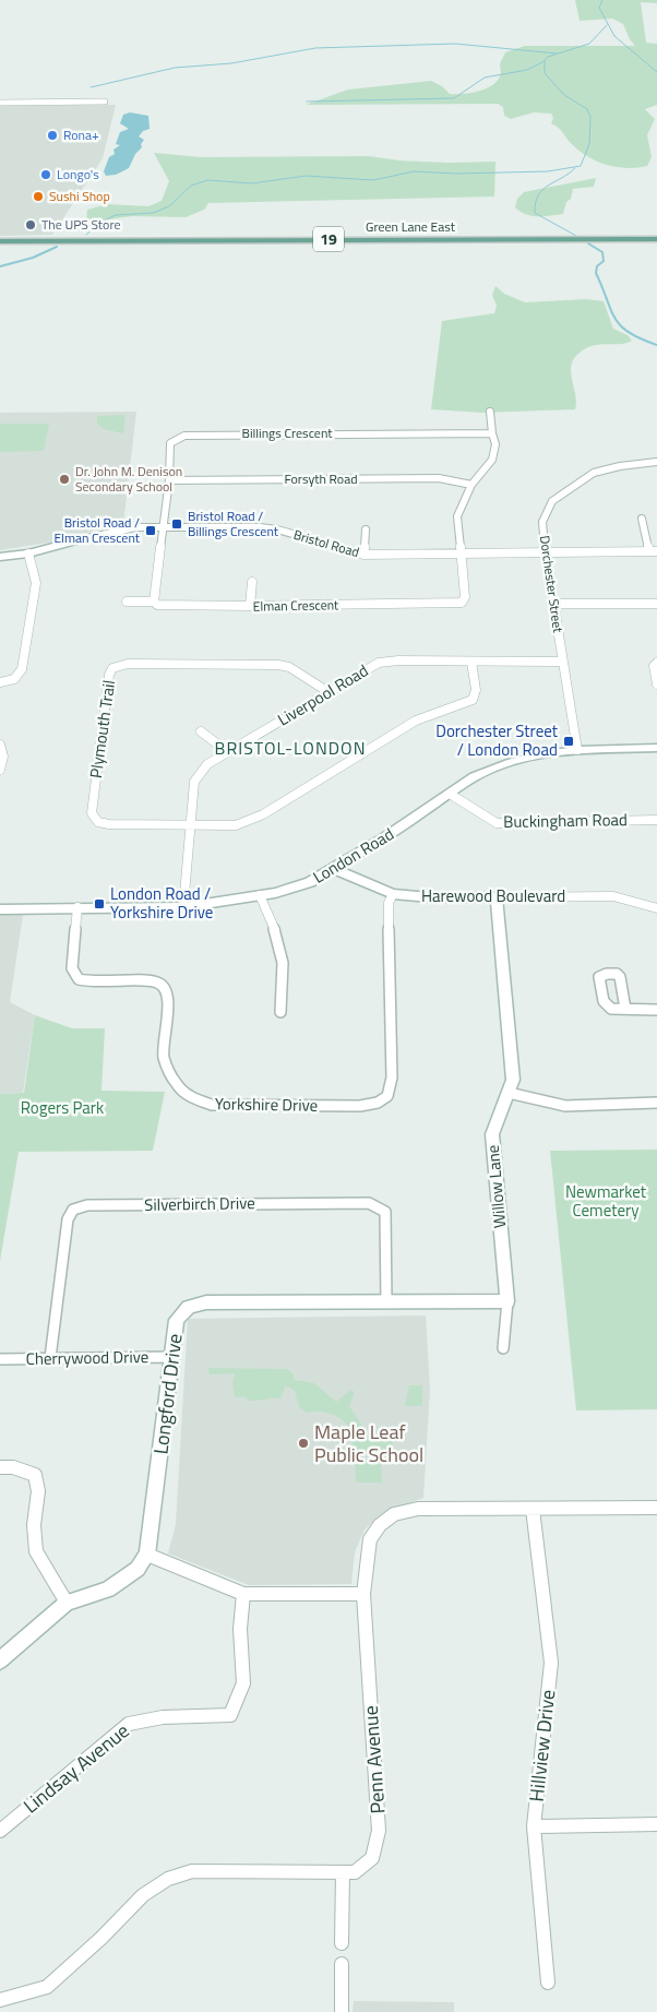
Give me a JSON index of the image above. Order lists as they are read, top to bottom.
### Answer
{
  "streets": {
    "main road": ["Green Lane East", "19"],
    "street": [
      "Billings Crescent",
      "Forsyth Road",
      "Bristol Road",
      "Dorchester Street",
      "Elman Crescent",
      "Liverpool Road",
      "Plymouth Trail",
      "Buckingham Road",
      "London Road",
      "Harewood Boulevard",
      "Yorkshire Drive",
      "Willow Lane",
      "Silverbirch Drive",
      "Cherrywood Drive",
      "Longford Drive",
      "Hillview Drive",
      "Penn Avenue",
      "Lindsay Avenue"
    ]
  },
  "crossings": [
    ["Billings Crescent", "Forsyth Road"],
    ["Billings Crescent", "Bristol Road"],
    ["Bristol Road", "Dorchester Street"],
    ["Bristol Road", "Elman Crescent"],
    ["Dorchester Street", "Liverpool Road"],
    ["Dorchester Street", "London Road"],
    ["Liverpool Road", "Plymouth Trail"],
    ["Liverpool Road", "London Road"],
    ["Buckingham Road", "London Road"],
    ["London Road", "Harewood Boulevard"],
    ["London Road", "Yorkshire Drive"],
    ["Harewood Boulevard", "Yorkshire Drive"],
    ["Harewood Boulevard", "Willow Lane"],
    ["Willow Lane", "Longford Drive"],
    ["Silverbirch Drive", "Cherrywood Drive"],
    ["Silverbirch Drive", "Longford Drive"],
    ["Cherrywood Drive", "Longford Drive"],
    ["Hillview Drive", "Penn Avenue"]
  ],
  "districts": ["BRISTOL-LONDON"],
  "parks": ["Rogers Park", "Newmarket Cemetery"],
  "places": {
    "other": [
      "Rona+",
      "Longo's",
      "Sushi Shop",
      "The UPS Store",
      "Dr. John M. Denison Secondary School",
      "Maple Leaf Public School"
    ],
    "transit": [
      "Bristol Road / Billings Crescent",
      "Bristol Road / Elman Crescent",
      "Dorchester Street / London Road",
      "London Road / Yorkshire Drive"
    ]
  }
}
